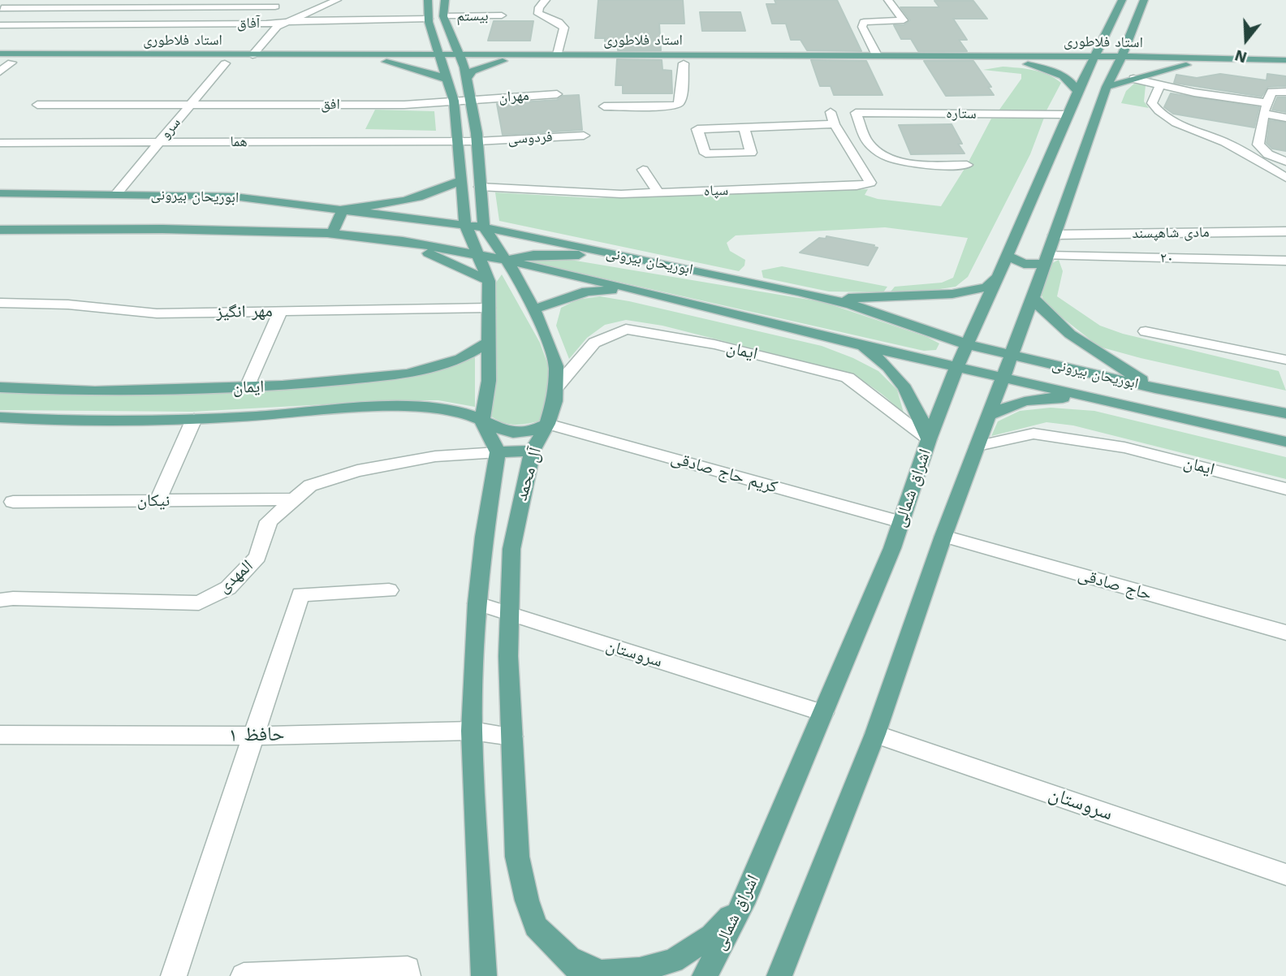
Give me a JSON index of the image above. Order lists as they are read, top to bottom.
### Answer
{
  "streets": {
    "main road": [
      "استاد فلاطوری",
      "ابوریحان بیرونی",
      "ایمان",
      "آل محمد",
      "اشراق شمالی"
    ],
    "street": [
      "بیستم",
      "آفاق",
      "مهران",
      "افق",
      "ستاره",
      "سرو",
      "فردوسی",
      "هما",
      "سپاه",
      "مادی شاهپسند",
      "۲۰",
      "مهر انگیز",
      "کریم حاج صادقی",
      "نیکان",
      "المهدی",
      "حاج صادقی",
      "سروستان",
      "حافظ ۱"
    ]
  },
  "crossings": [
    ["بیستم", "آل محمد"],
    ["استاد فلاطوری", "سرو"],
    ["استاد فلاطوری", "آل محمد"],
    ["استاد فلاطوری", "اشراق شمالی"],
    ["مهران", "افق"],
    ["مهران", "آل محمد"],
    ["افق", "سرو"],
    ["افق", "آل محمد"],
    ["ستاره", "اشراق شمالی"],
    ["سرو", "هما"],
    ["سرو", "ابوریحان بیرونی"],
    ["فردوسی", "هما"],
    ["فردوسی", "آل محمد"],
    ["هما", "آل محمد"],
    ["سپاه", "آل محمد"],
    ["ابوریحان بیرونی", "آل محمد"],
    ["ابوریحان بیرونی", "اشراق شمالی"],
    ["ایمان", "کریم حاج صادقی"],
    ["ایمان", "آل محمد"],
    ["ایمان", "اشراق شمالی"],
    ["کریم حاج صادقی", "آل محمد"],
    ["کریم حاج صادقی", "اشراق شمالی"],
    ["آل محمد", "المهدی"],
    ["آل محمد", "سروستان"],
    ["آل محمد", "حافظ ۱"],
    ["اشراق شمالی", "سروستان"],
    ["نیکان", "المهدی"]
  ],
  "north": "bottom"
}
